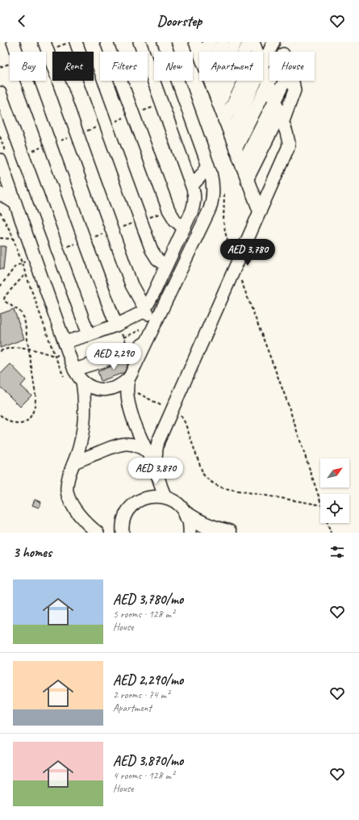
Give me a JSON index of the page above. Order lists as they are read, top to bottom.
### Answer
{
  "north": "top right",
  "page": {
    "header": "Doorstep",
    "chip": [
      "Buy",
      "Rent",
      "Filters",
      "New",
      "Apartment",
      "House"
    ],
    "price": ["AED 3,780", "AED 2,290", "AED 3,870"],
    "heading": "3 homes",
    "list": [
      {
        "name": "AED 3,780/mo",
        "note": "5 rooms · 128 m² · House"
      },
      {
        "name": "AED 2,290/mo",
        "note": "2 rooms · 74 m² · Apartment"
      },
      {
        "name": "AED 3,870/mo",
        "note": "4 rooms · 128 m² · House"
      }
    ]
  }
}
